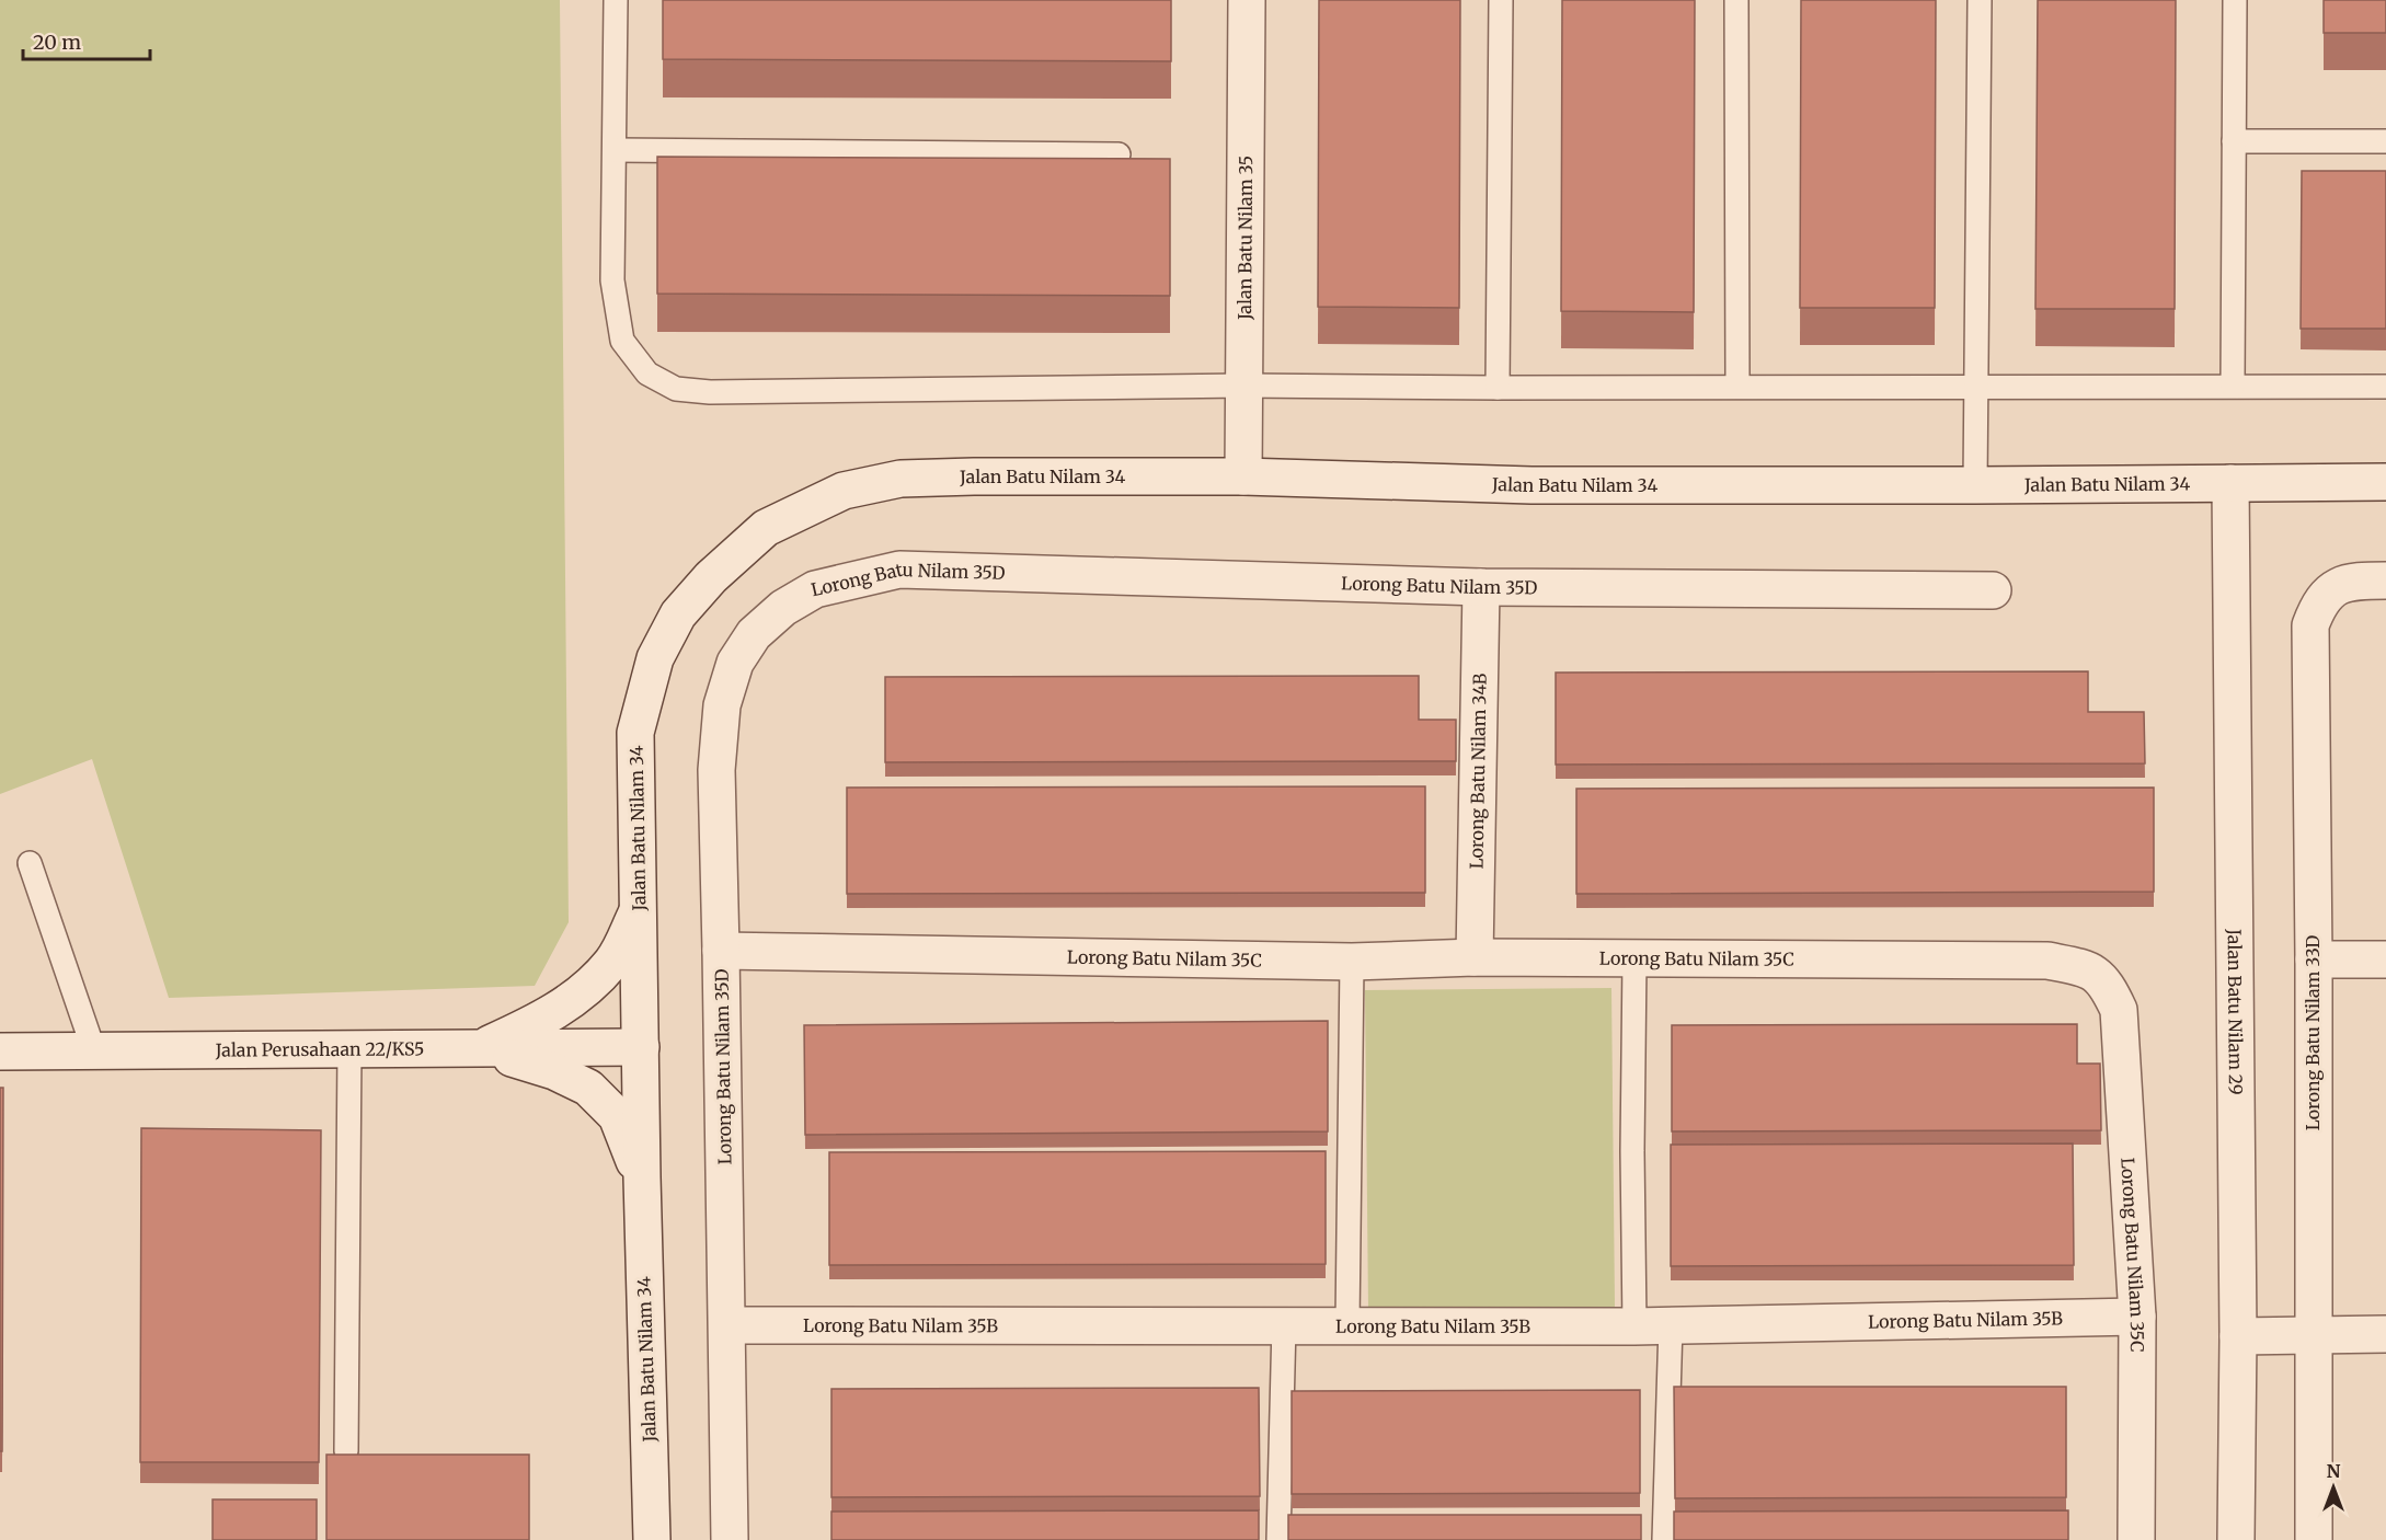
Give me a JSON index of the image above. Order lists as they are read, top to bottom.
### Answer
{
  "streets": {
    "street": [
      "Jalan Batu Nilam 35",
      "Jalan Batu Nilam 34",
      "Lorong Batu Nilam 35D",
      "Lorong Batu Nilam 34B",
      "Lorong Batu Nilam 35C",
      "Jalan Batu Nilam 29",
      "Lorong Batu Nilam 33D",
      "Jalan Perusahaan 22/KS5",
      "Lorong Batu Nilam 35B"
    ]
  },
  "crossings": [
    ["Jalan Batu Nilam 35", "Jalan Batu Nilam 34"],
    ["Jalan Batu Nilam 34", "Jalan Batu Nilam 29"],
    ["Jalan Batu Nilam 34", "Jalan Perusahaan 22/KS5"],
    ["Lorong Batu Nilam 35D", "Lorong Batu Nilam 34B"],
    ["Lorong Batu Nilam 35D", "Lorong Batu Nilam 35C"],
    ["Lorong Batu Nilam 35D", "Lorong Batu Nilam 35B"],
    ["Lorong Batu Nilam 34B", "Lorong Batu Nilam 35C"],
    ["Lorong Batu Nilam 35C", "Lorong Batu Nilam 35B"]
  ],
  "scale_bar": "20 m",
  "north": "top"
}
